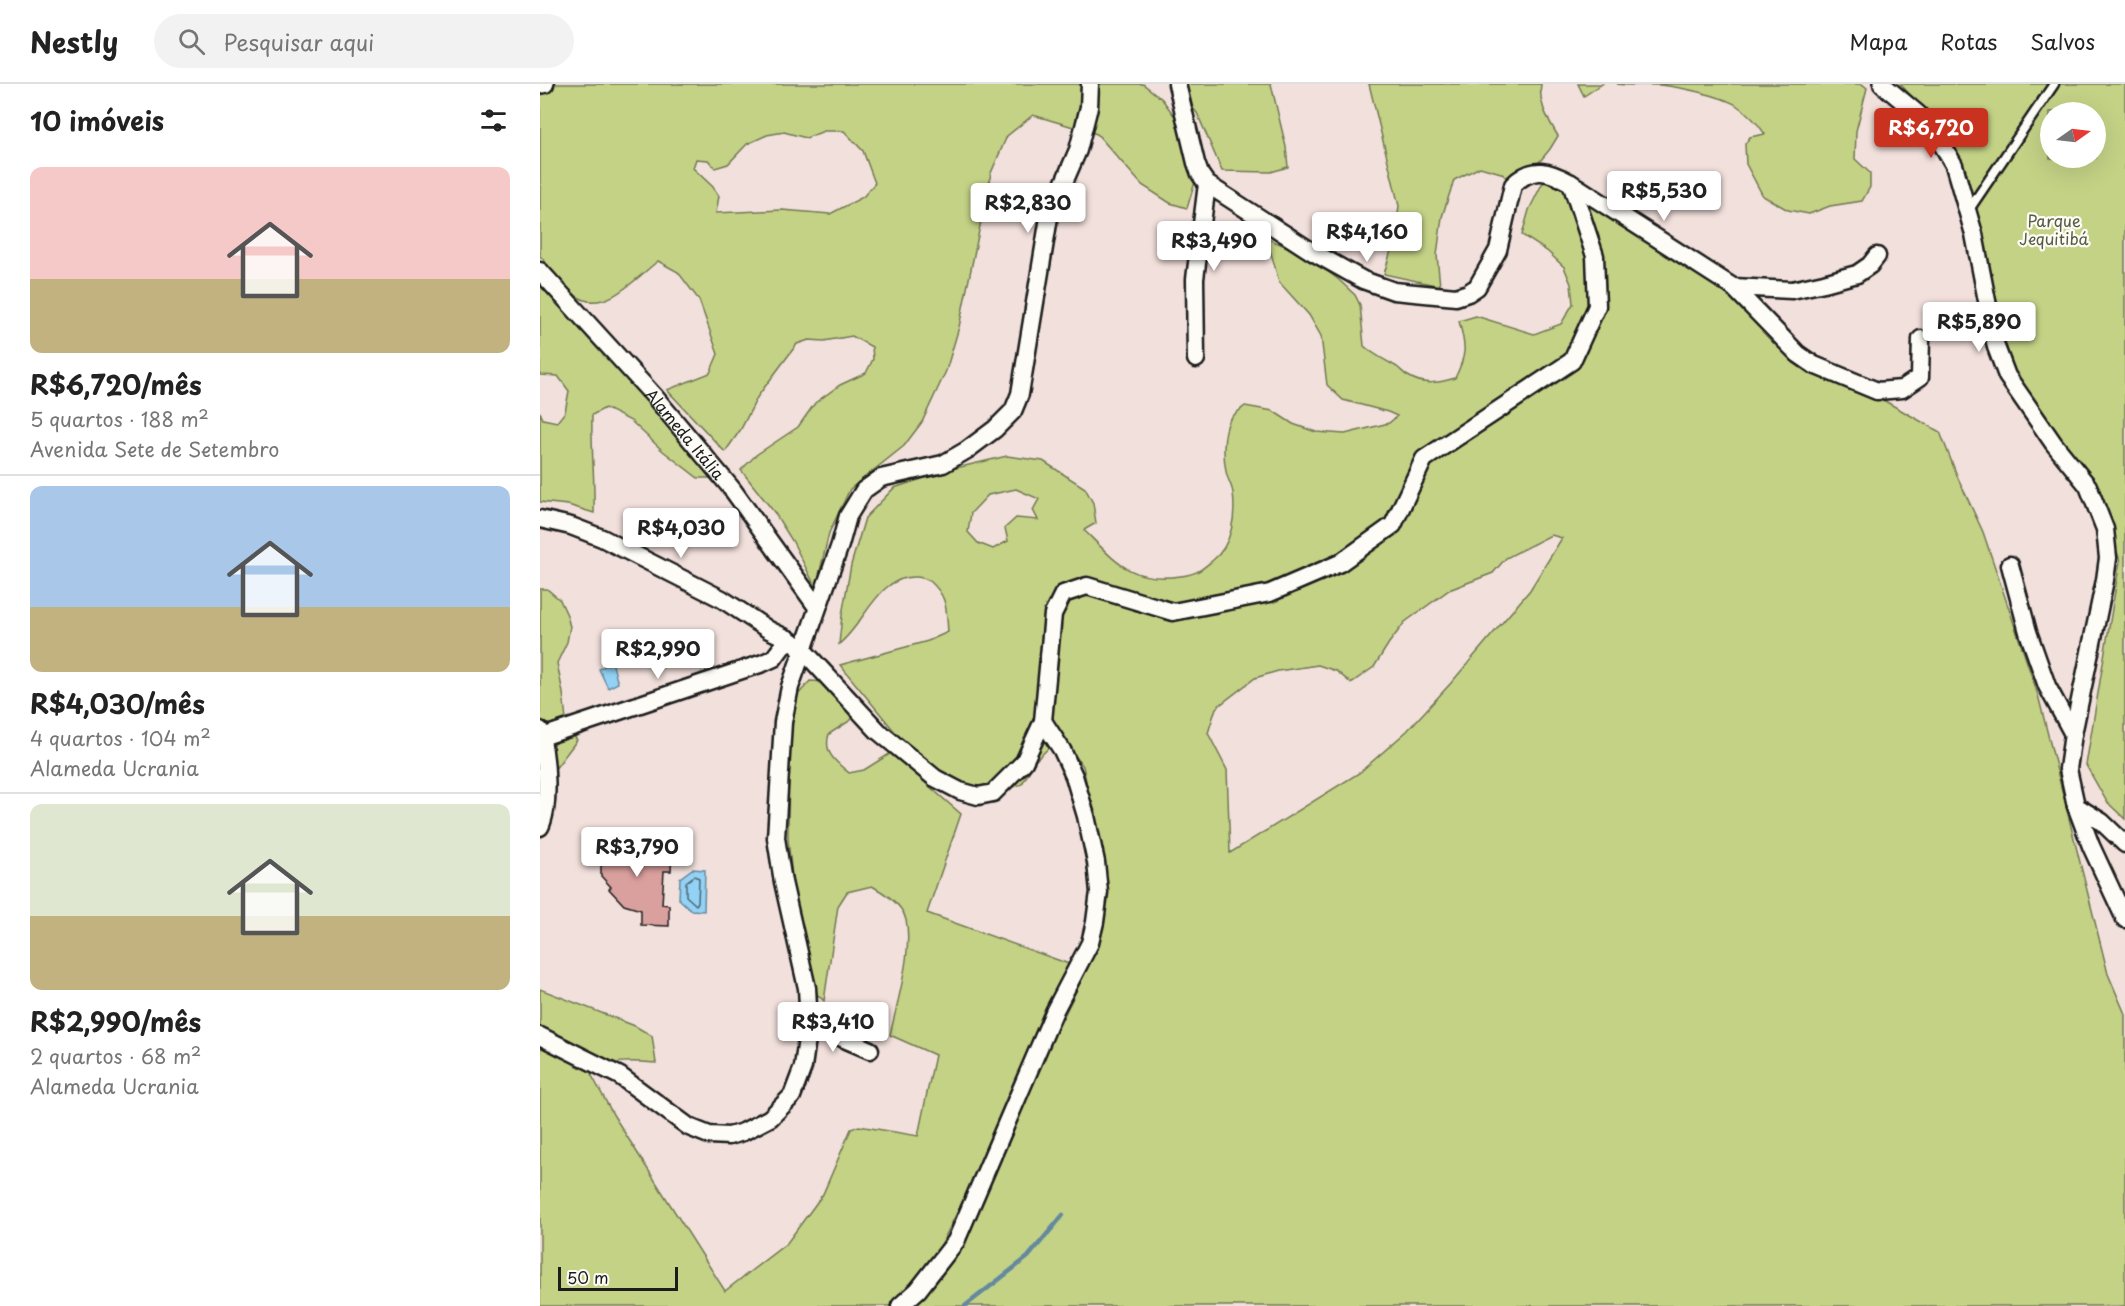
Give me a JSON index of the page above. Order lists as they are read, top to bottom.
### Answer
{
  "streets": {
    "street": ["Alameda Itália"]
  },
  "parks": ["Parque Jequitibá"],
  "scale_bar": "50 m",
  "north": "right",
  "page": {
    "header": "Nestly",
    "search": "Pesquisar aqui",
    "nav": ["Mapa", "Rotas", "Salvos"],
    "heading": "10 imóveis",
    "price": [
      "R$6,720",
      "R$5,530",
      "R$2,830",
      "R$4,160",
      "R$3,490",
      "R$5,890",
      "R$4,030",
      "R$2,990",
      "R$3,790",
      "R$3,410"
    ],
    "list": [
      {
        "name": "R$6,720/mês",
        "note": "5 quartos · 188 m² · Avenida Sete de Setembro"
      },
      {
        "name": "R$4,030/mês",
        "note": "4 quartos · 104 m² · Alameda Ucrania"
      },
      {
        "name": "R$2,990/mês",
        "note": "2 quartos · 68 m² · Alameda Ucrania"
      }
    ],
    "scale": "50 m"
  }
}
